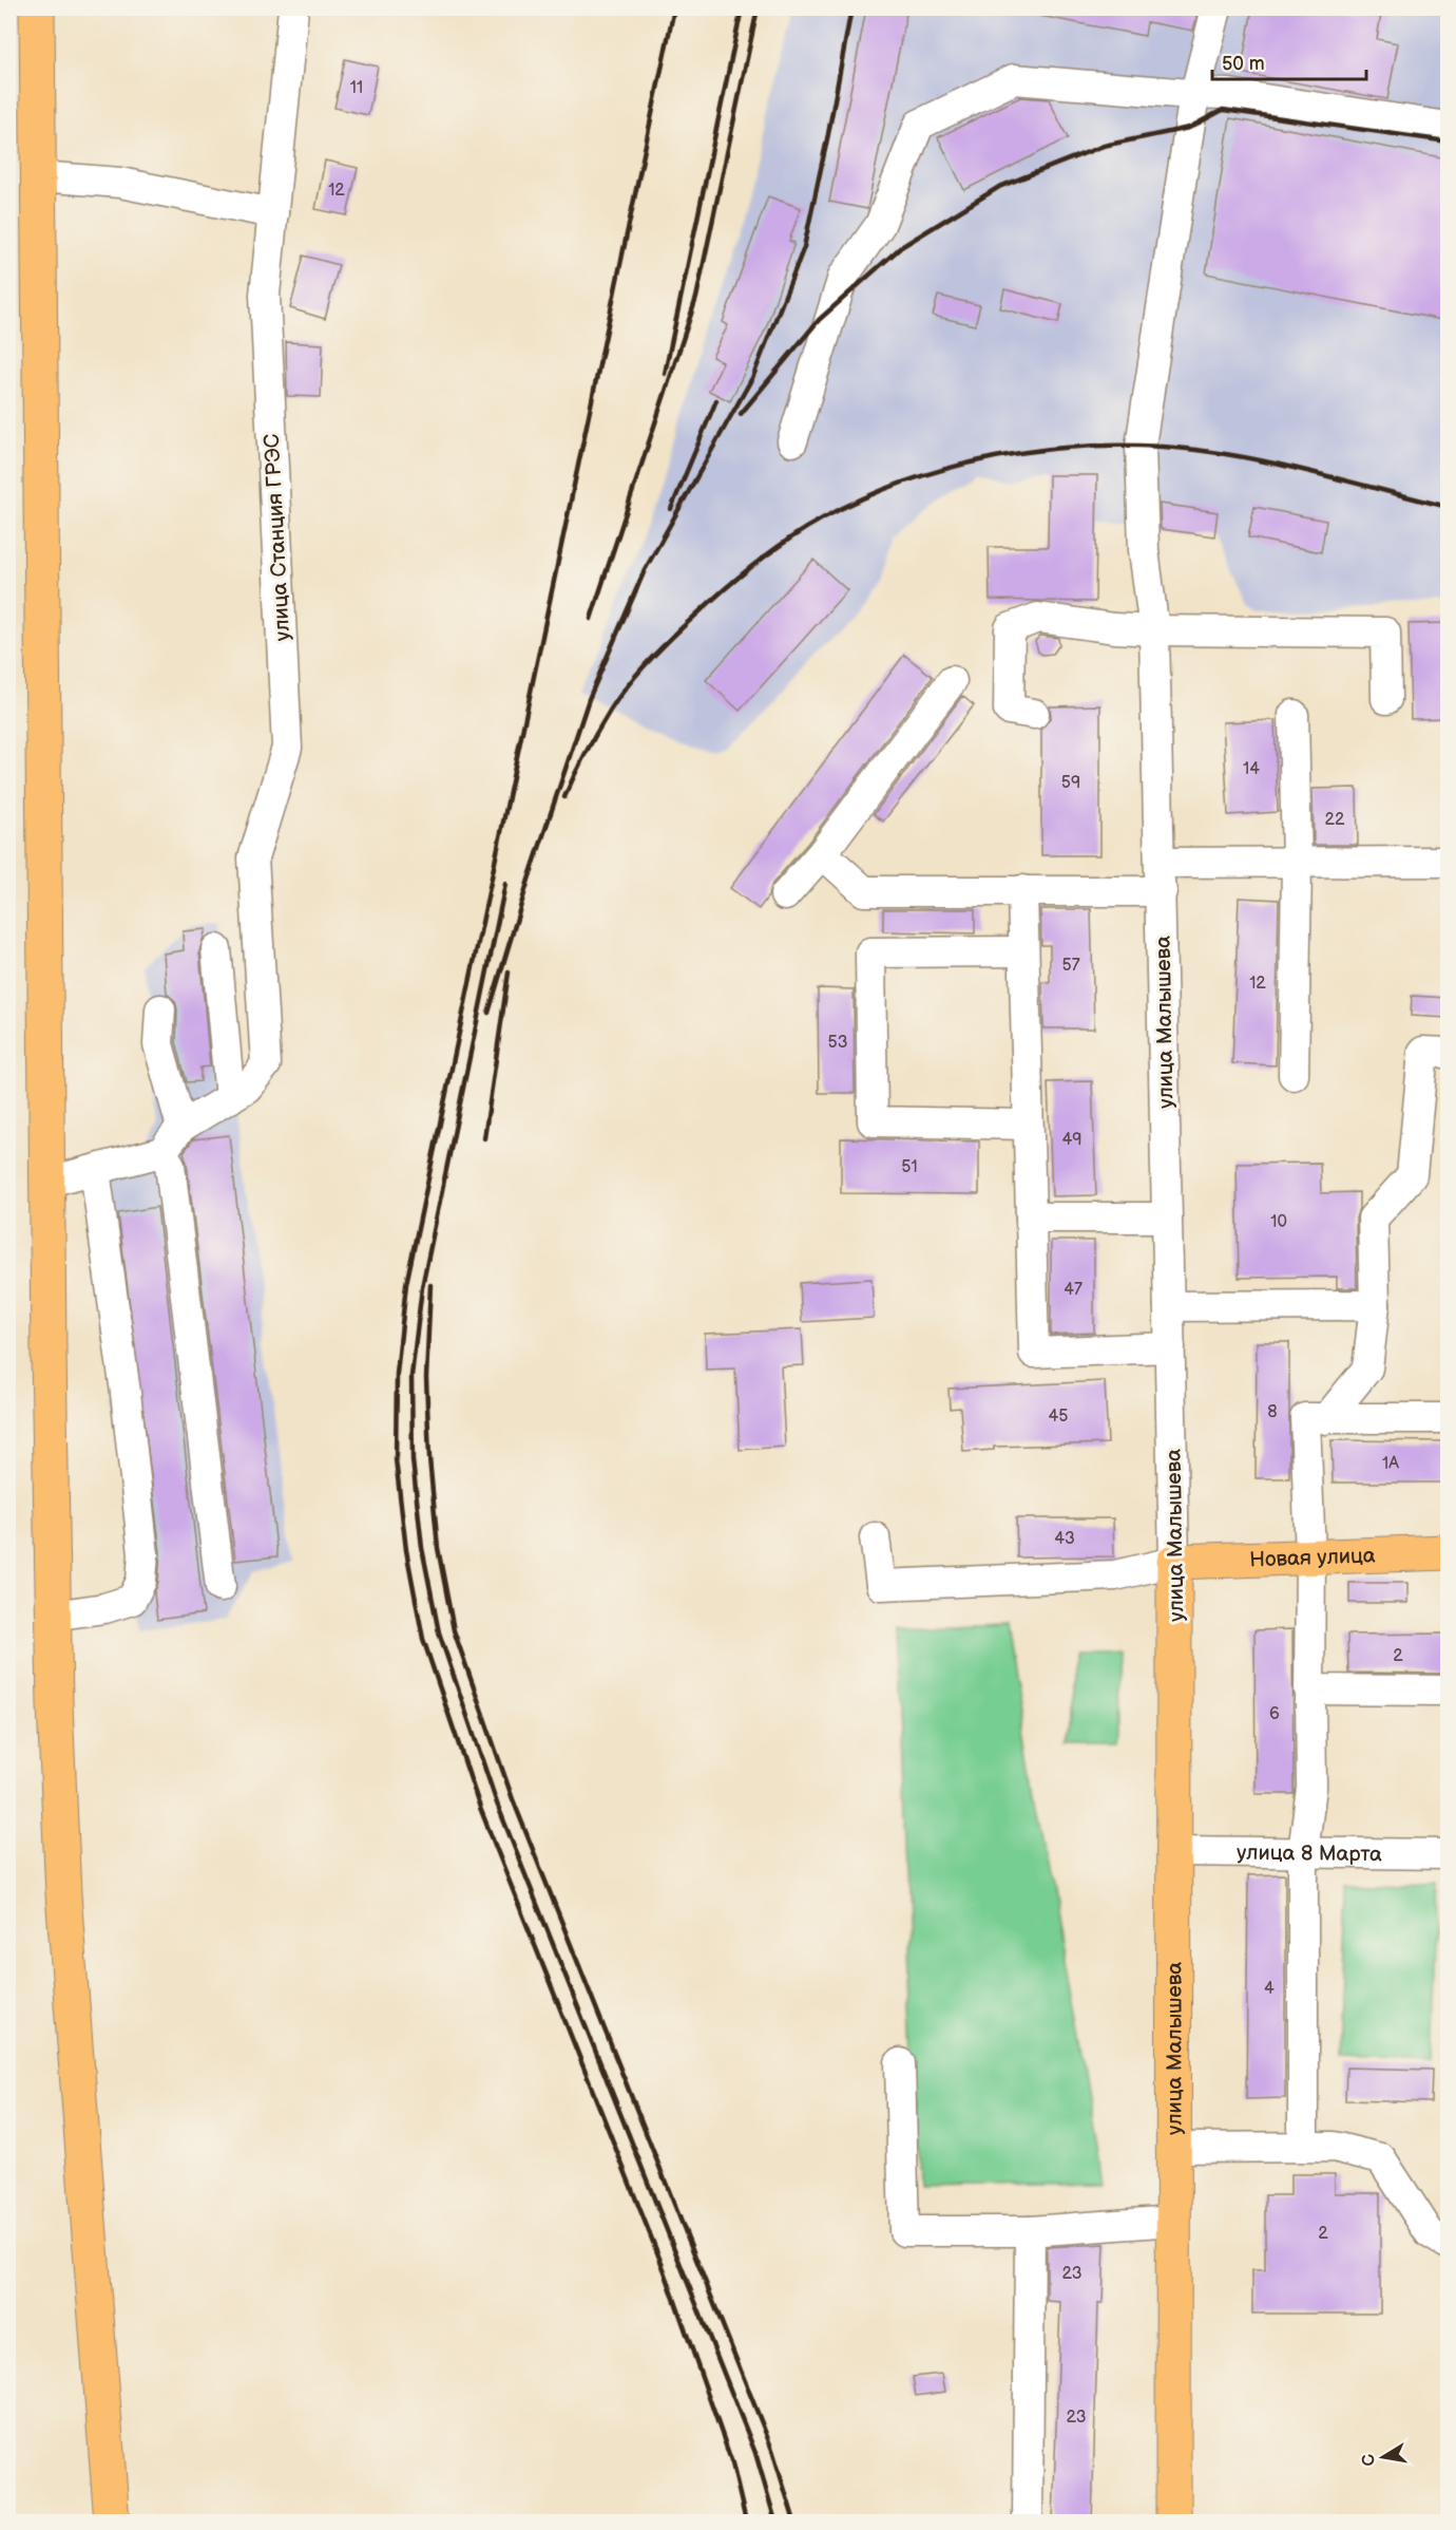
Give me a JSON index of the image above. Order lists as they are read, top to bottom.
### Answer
{
  "streets": {
    "main road": ["улица Малышева", "Новая улица"],
    "street": ["улица Станция ГРЭС", "улица 8 Марта"]
  },
  "crossings": [
    ["улица Малышева", "Новая улица"],
    ["улица Малышева", "улица 8 Марта"]
  ],
  "house_numbers": [
    "11",
    "12",
    "14",
    "59",
    "22",
    "57",
    "12",
    "53",
    "49",
    "51",
    "10",
    "47",
    "8",
    "45",
    "1А",
    "43",
    "2",
    "6",
    "4",
    "2",
    "23",
    "23"
  ],
  "scale_bar": "50 m",
  "north": "left"
}
